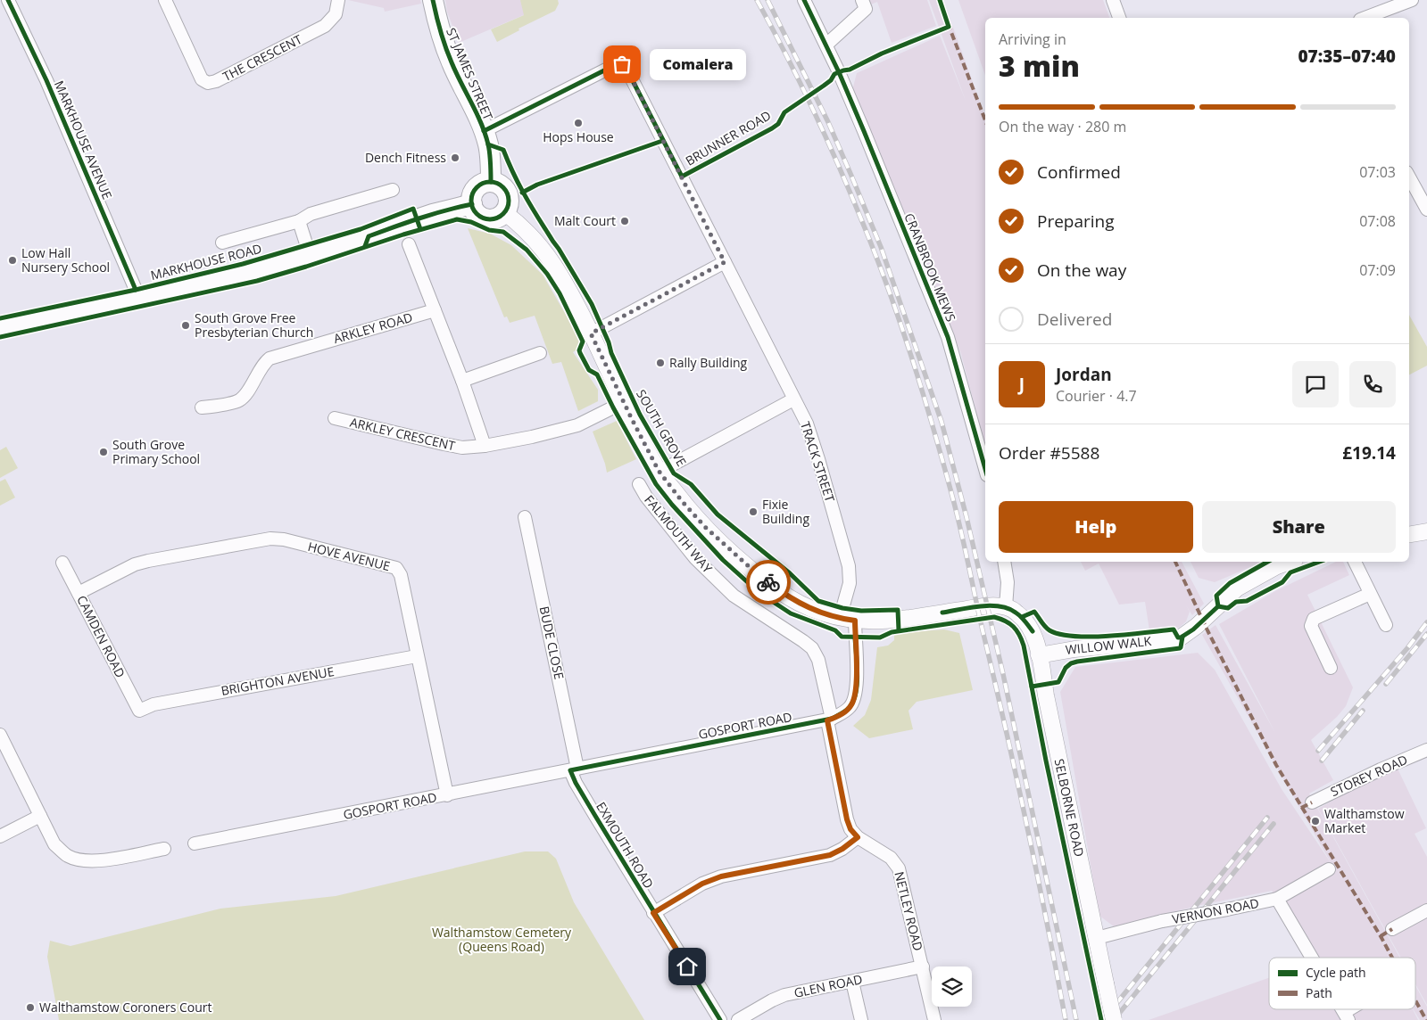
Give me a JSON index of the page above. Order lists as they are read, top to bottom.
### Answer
{
  "streets": {
    "main road": ["ST JAMES STREET", "MARKHOUSE ROAD"],
    "street": [
      "THE CRESCENT",
      "BRUNNER ROAD",
      "MARKHOUSE AVENUE",
      "CRANBROOK MEWS",
      "ARKLEY ROAD",
      "SOUTH GROVE",
      "ARKLEY CRESCENT",
      "TRACK STREET",
      "FALMOUTH WAY",
      "HOVE AVENUE",
      "CAMDEN ROAD",
      "BUDE CLOSE",
      "WILLOW WALK",
      "BRIGHTON AVENUE",
      "GOSPORT ROAD",
      "STOREY ROAD",
      "SELBORNE ROAD",
      "EXMOUTH ROAD",
      "NETLEY ROAD",
      "VERNON ROAD",
      "GLEN ROAD"
    ]
  },
  "crossings": [
    ["ST JAMES STREET", "BRUNNER ROAD"],
    ["ST JAMES STREET", "MARKHOUSE ROAD"],
    ["ST JAMES STREET", "SOUTH GROVE"],
    ["BRUNNER ROAD", "TRACK STREET"],
    ["MARKHOUSE AVENUE", "MARKHOUSE ROAD"],
    ["MARKHOUSE ROAD", "SOUTH GROVE"],
    ["SOUTH GROVE", "ARKLEY CRESCENT"],
    ["SOUTH GROVE", "TRACK STREET"],
    ["SOUTH GROVE", "GOSPORT ROAD"],
    ["SOUTH GROVE", "SELBORNE ROAD"],
    ["TRACK STREET", "GOSPORT ROAD"],
    ["FALMOUTH WAY", "GOSPORT ROAD"],
    ["FALMOUTH WAY", "NETLEY ROAD"],
    ["HOVE AVENUE", "CAMDEN ROAD"],
    ["HOVE AVENUE", "BRIGHTON AVENUE"],
    ["HOVE AVENUE", "GOSPORT ROAD"],
    ["CAMDEN ROAD", "BRIGHTON AVENUE"],
    ["BUDE CLOSE", "GOSPORT ROAD"],
    ["BUDE CLOSE", "EXMOUTH ROAD"],
    ["WILLOW WALK", "SELBORNE ROAD"],
    ["GOSPORT ROAD", "EXMOUTH ROAD"],
    ["GOSPORT ROAD", "NETLEY ROAD"],
    ["SELBORNE ROAD", "VERNON ROAD"],
    ["NETLEY ROAD", "GLEN ROAD"]
  ],
  "parks": ["Walthamstow Cemetery (Queens Road)"],
  "places": [
    "Comalera",
    "Hops House",
    "Dench Fitness",
    "Malt Court",
    "Low Hall Nursery School",
    "South Grove Free Presbyterian Church",
    "Rally Building",
    "South Grove Primary School",
    "Fixie Building",
    "Walthamstow Market",
    "Walthamstow Coroners Court"
  ],
  "legend": ["Cycle path", "Path"],
  "page": {
    "heading": ["3 min", "Arriving in", "07:35–07:40"],
    "panel": [
      "Jordan",
      "Courier · 4.7",
      "Order #5588",
      "£19.14"
    ],
    "bubble": "Comalera",
    "bar": "On the way · 280 m",
    "list": [
      ["Confirmed", "07:03"],
      ["Preparing", "07:08"],
      ["On the way", "07:09"],
      "Delivered"
    ],
    "round": "J",
    "buttons": ["Help", "Share"]
  }
}
